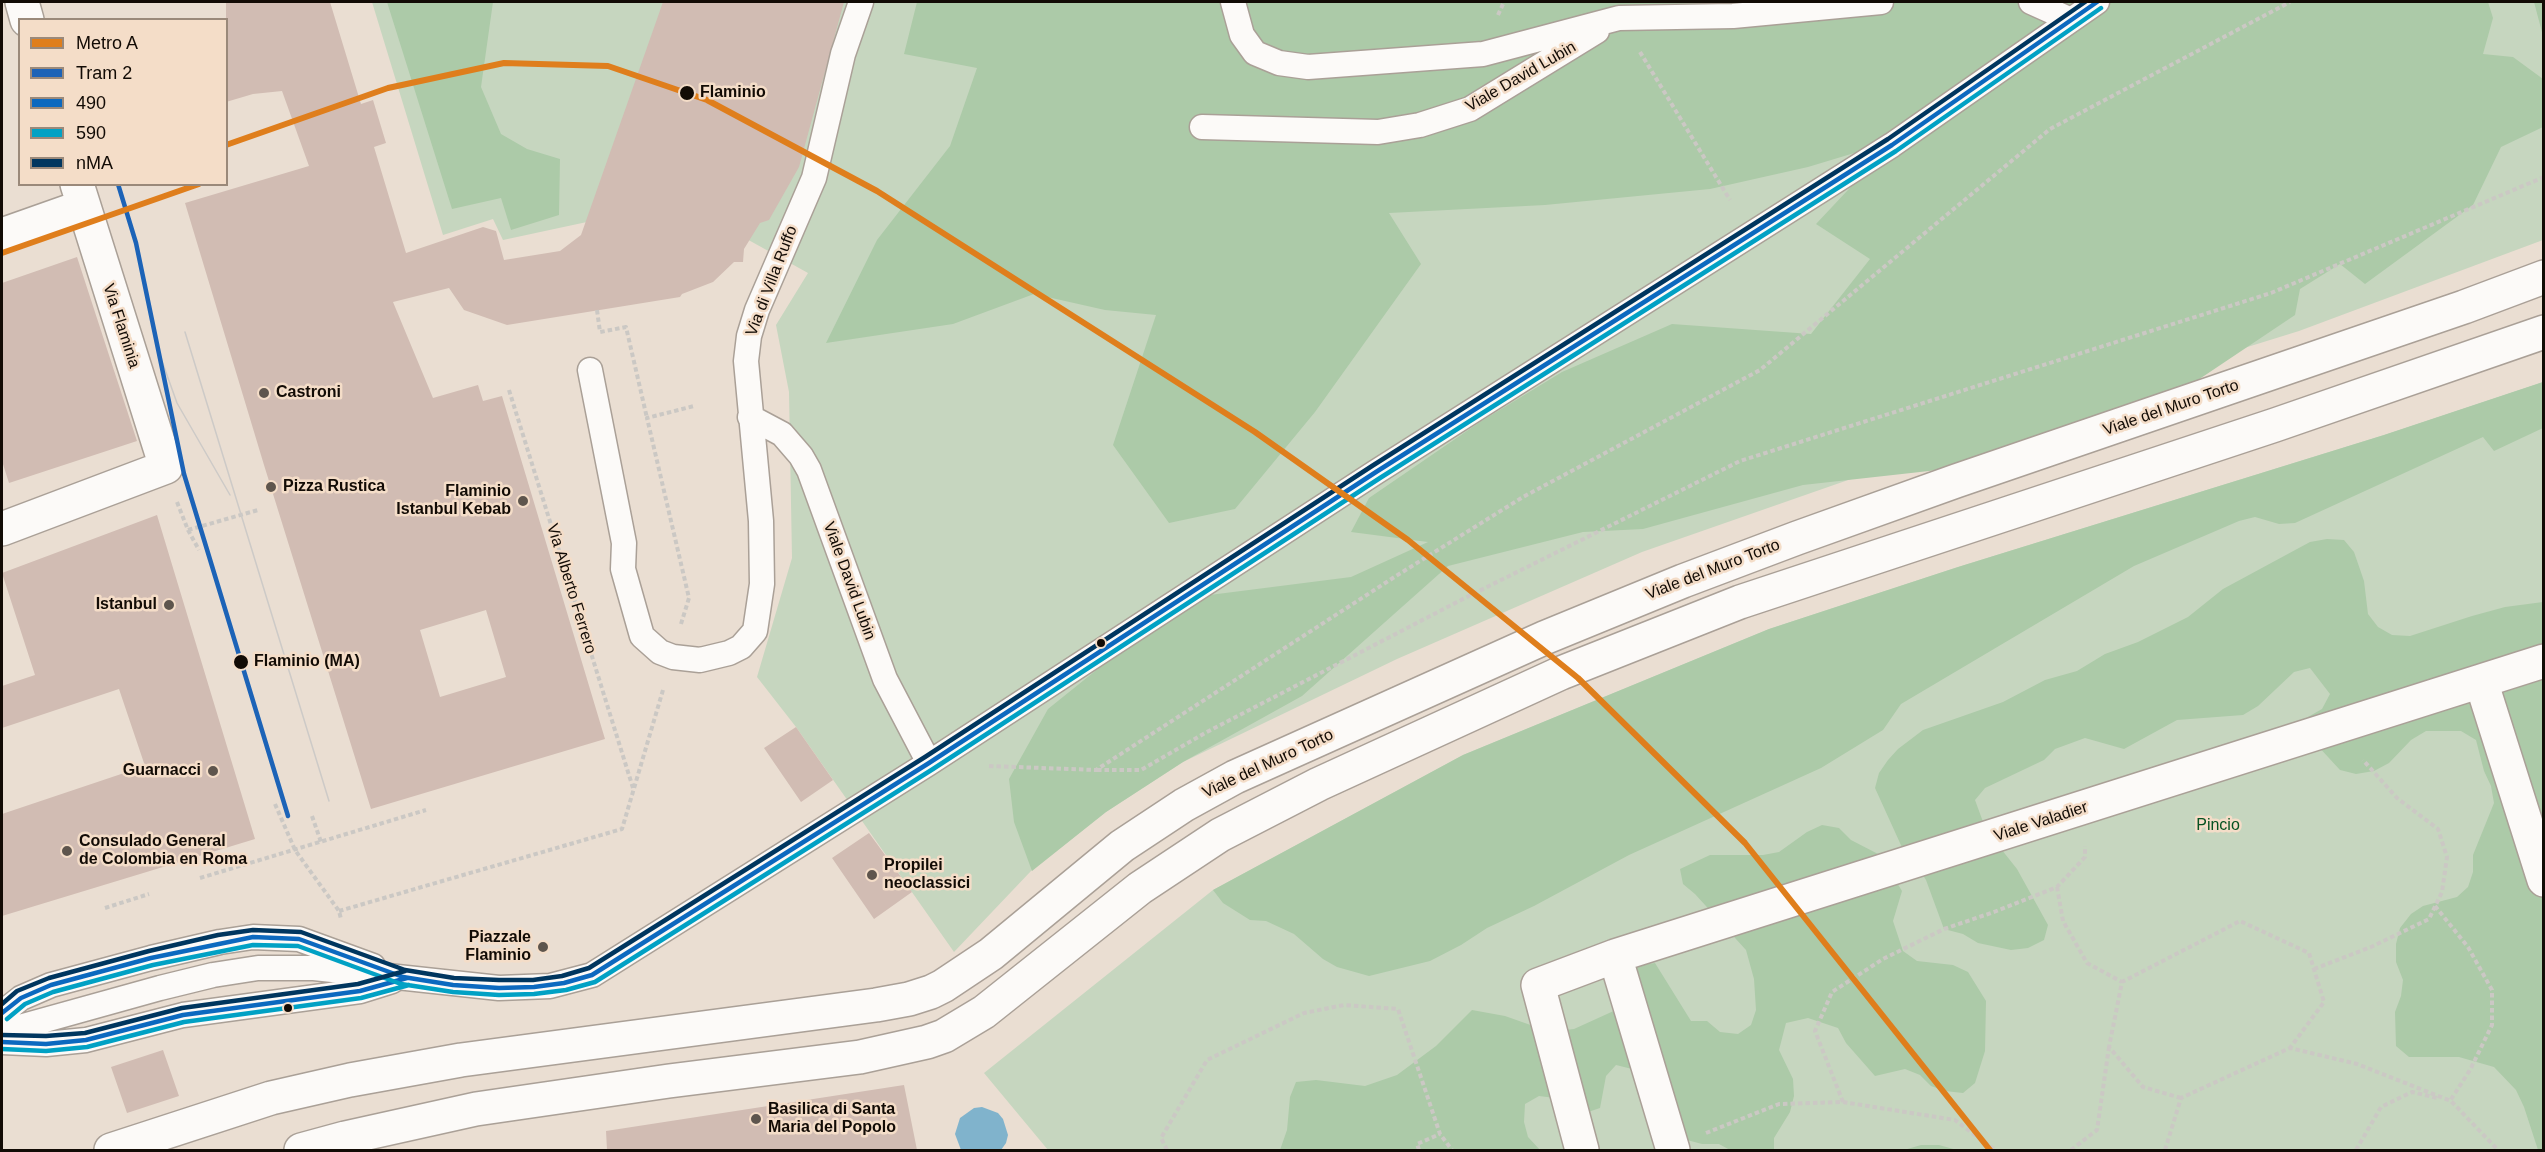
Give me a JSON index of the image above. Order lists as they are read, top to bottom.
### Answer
{
  "streets": {
    "main road": ["Via Flaminia", "Viale del Muro Torto", "Viale Valadier"],
    "lane": ["Viale David Lubin", "Via di Villa Ruffo"],
    "path": ["Via Alberto Ferrero"]
  },
  "crossings": [
    ["Viale David Lubin", "Via di Villa Ruffo"]
  ],
  "parks": ["Pincio"],
  "places": [
    "Flaminio",
    "Castroni",
    "Pizza Rustica",
    "Flaminio Istanbul Kebab",
    "Istanbul",
    "Flaminio (MA)",
    "Guarnacci",
    "Consulado General de Colombia en Roma",
    "Propilei neoclassici",
    "Piazzale Flaminio",
    "Basilica di Santa Maria del Popolo"
  ],
  "lines": [
    "transit line 490",
    "transit line nMA",
    "transit line 590",
    "metro line A",
    "tram line 2"
  ],
  "legend": [
    "Metro A",
    "Tram 2",
    "490",
    "590",
    "nMA"
  ]
}
